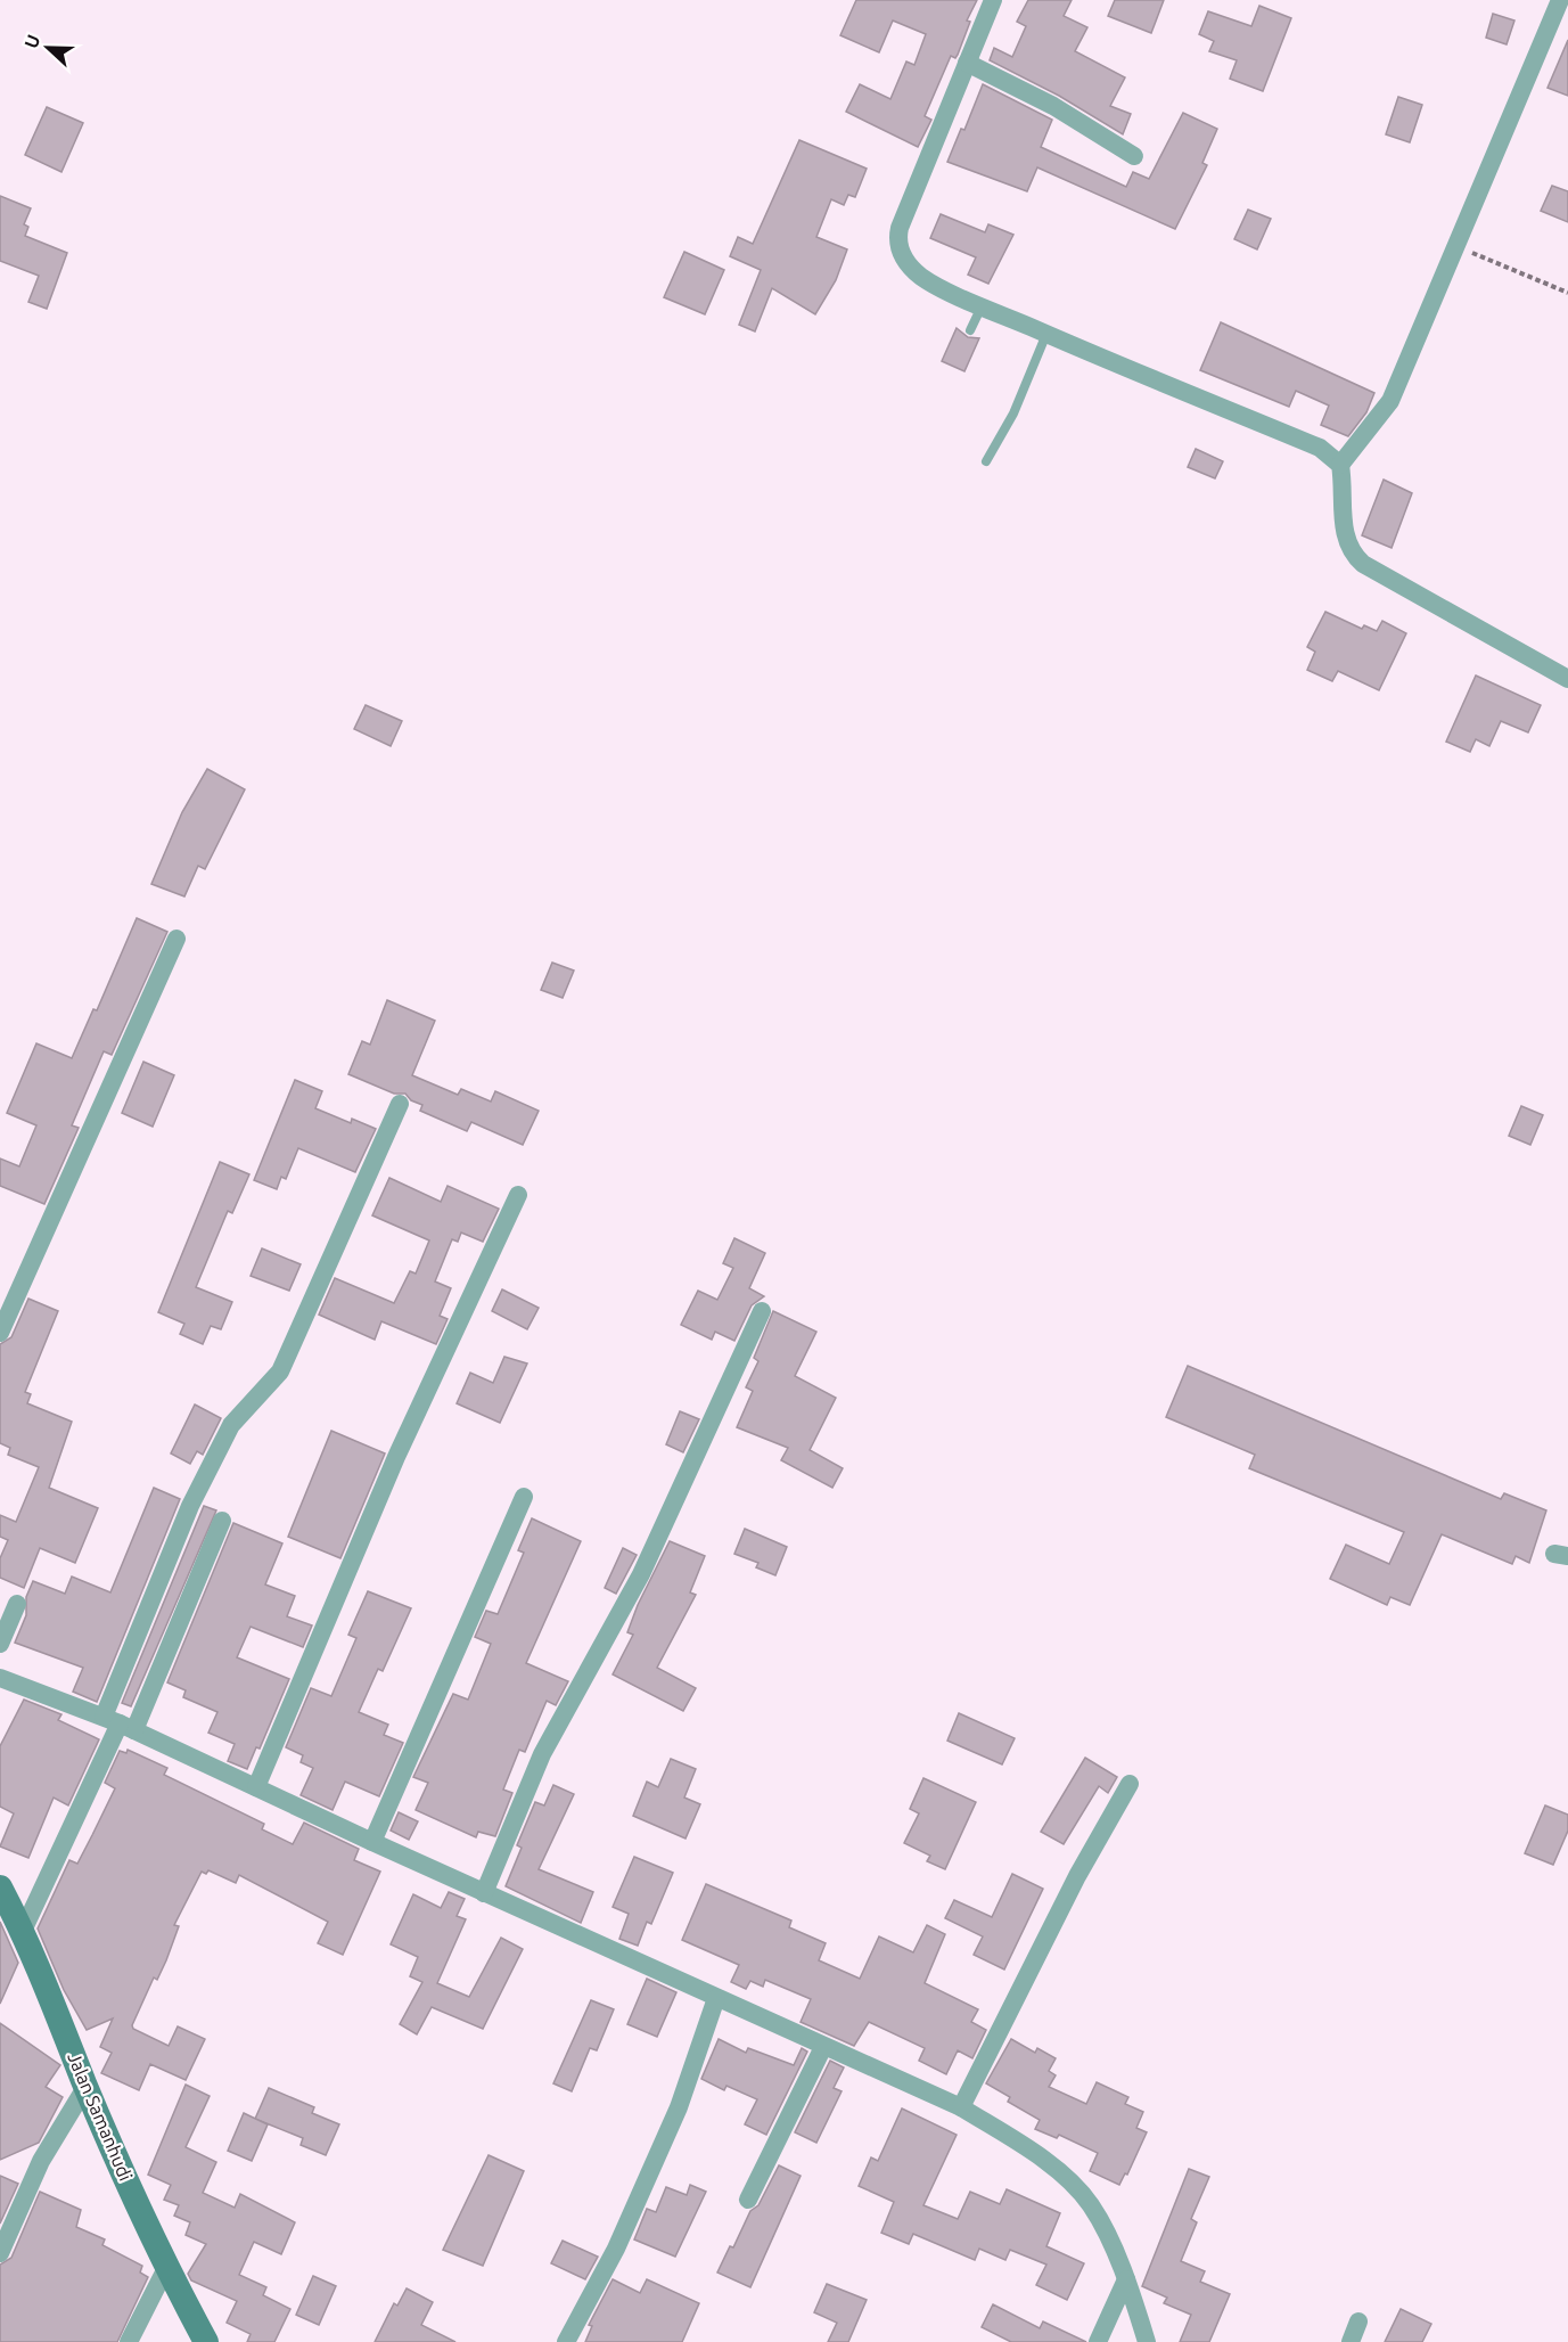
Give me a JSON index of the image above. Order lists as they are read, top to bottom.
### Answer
{
  "streets": {
    "street": ["Jalan Samanhudi"]
  },
  "north": "left"
}
